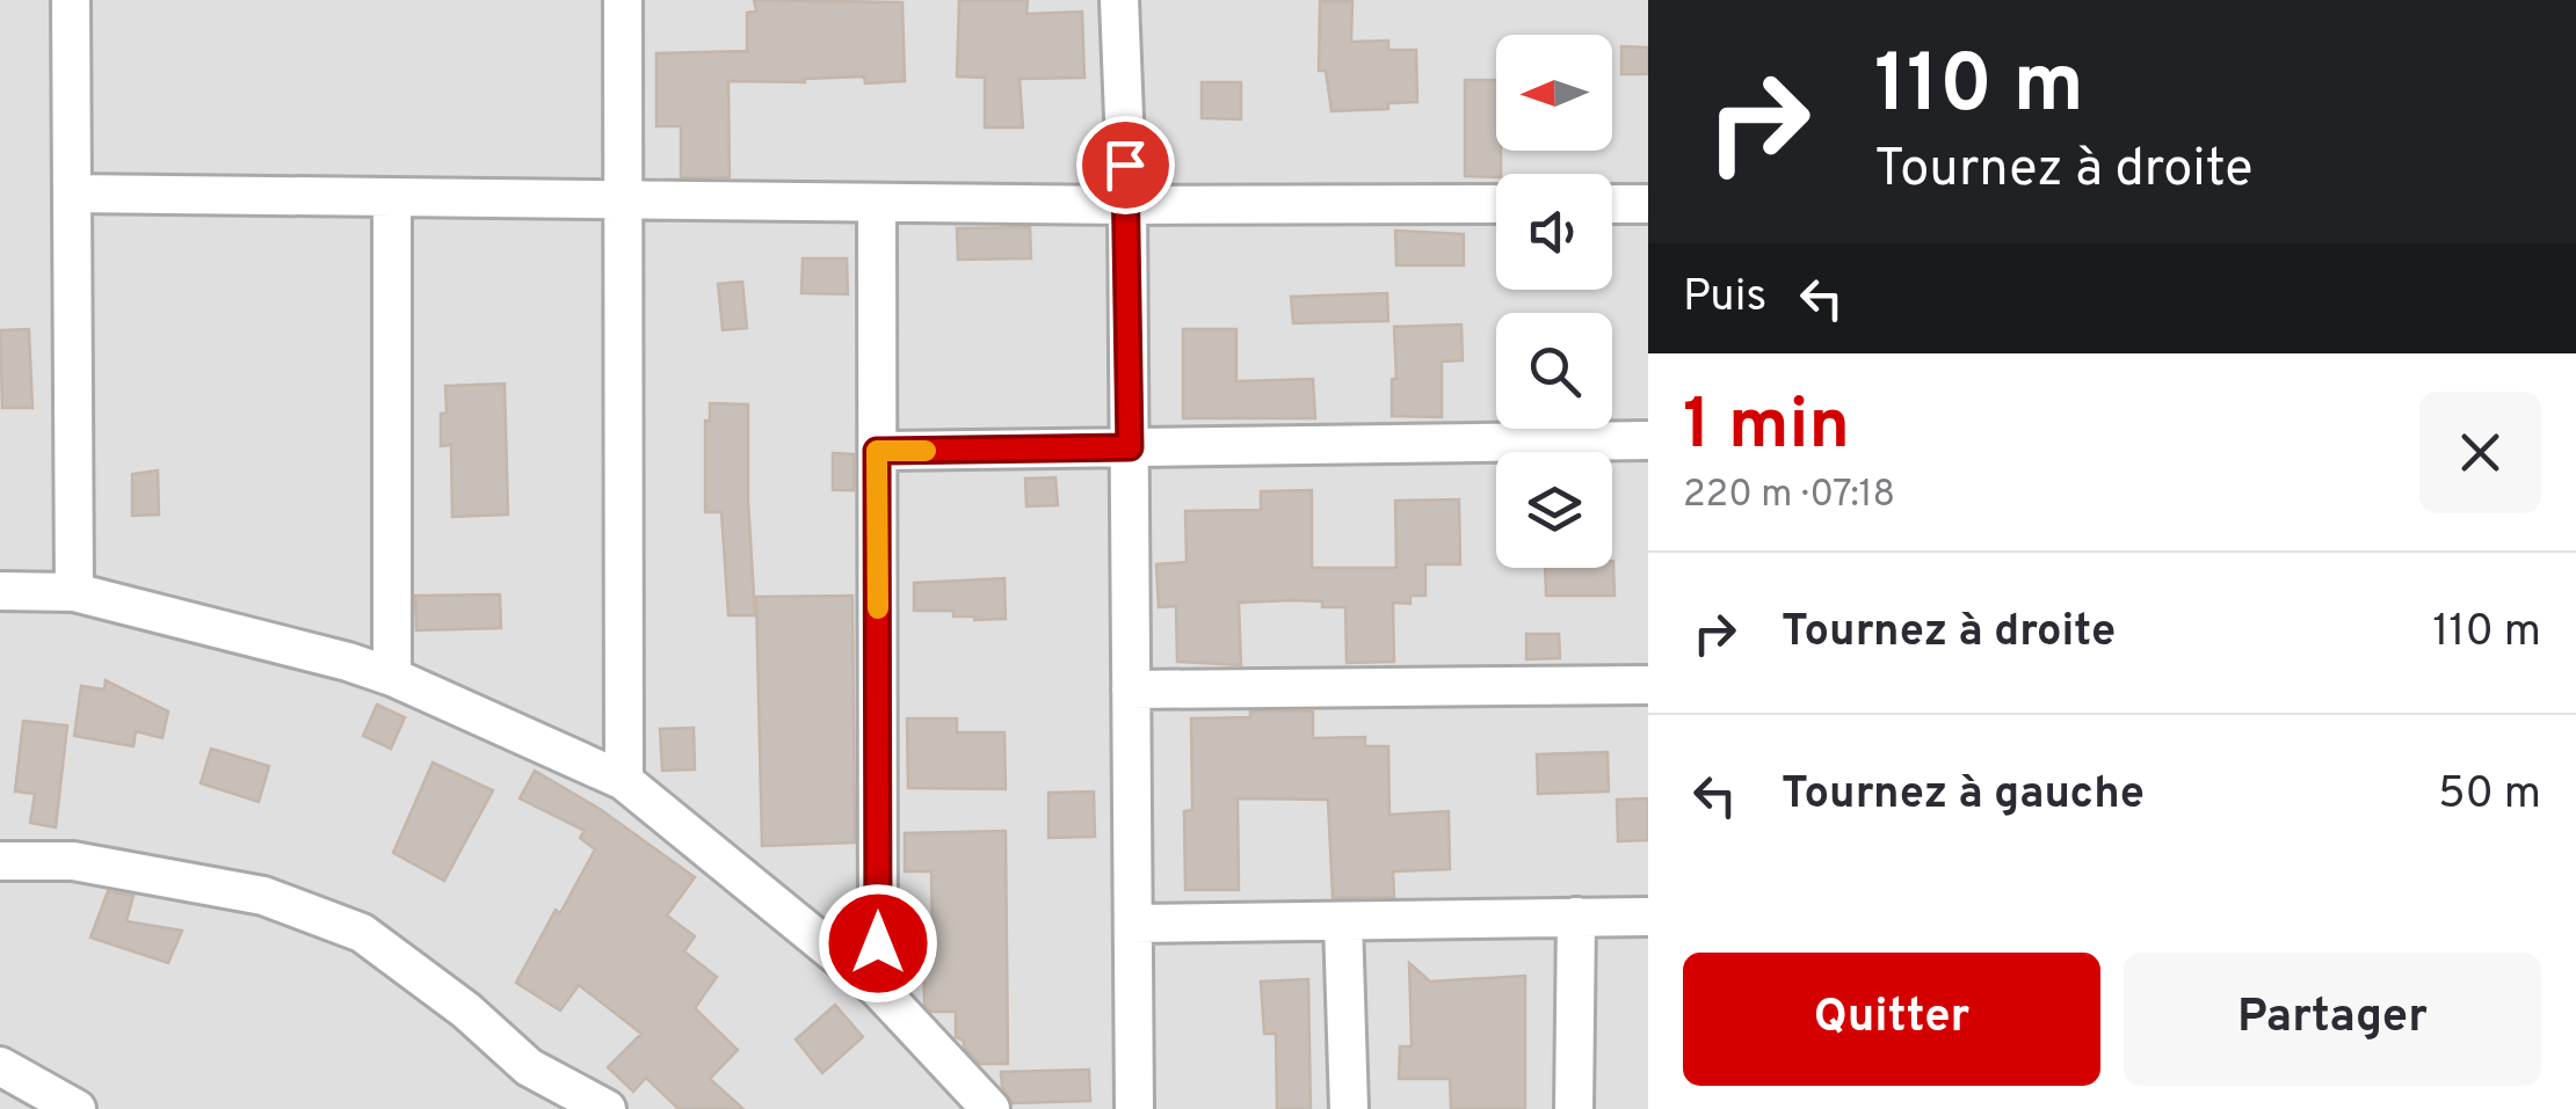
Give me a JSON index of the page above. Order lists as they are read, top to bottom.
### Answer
{
  "north": "left",
  "page": {
    "turn": ["110 m", "Tournez à droite"],
    "then": "Puis",
    "heading": ["1 min", "220 m · 07:18"],
    "list": [
      {
        "name": "Tournez à droite",
        "value": "110 m"
      },
      {
        "name": "Tournez à gauche",
        "value": "50 m"
      }
    ],
    "buttons": ["Quitter", "Partager"]
  }
}
